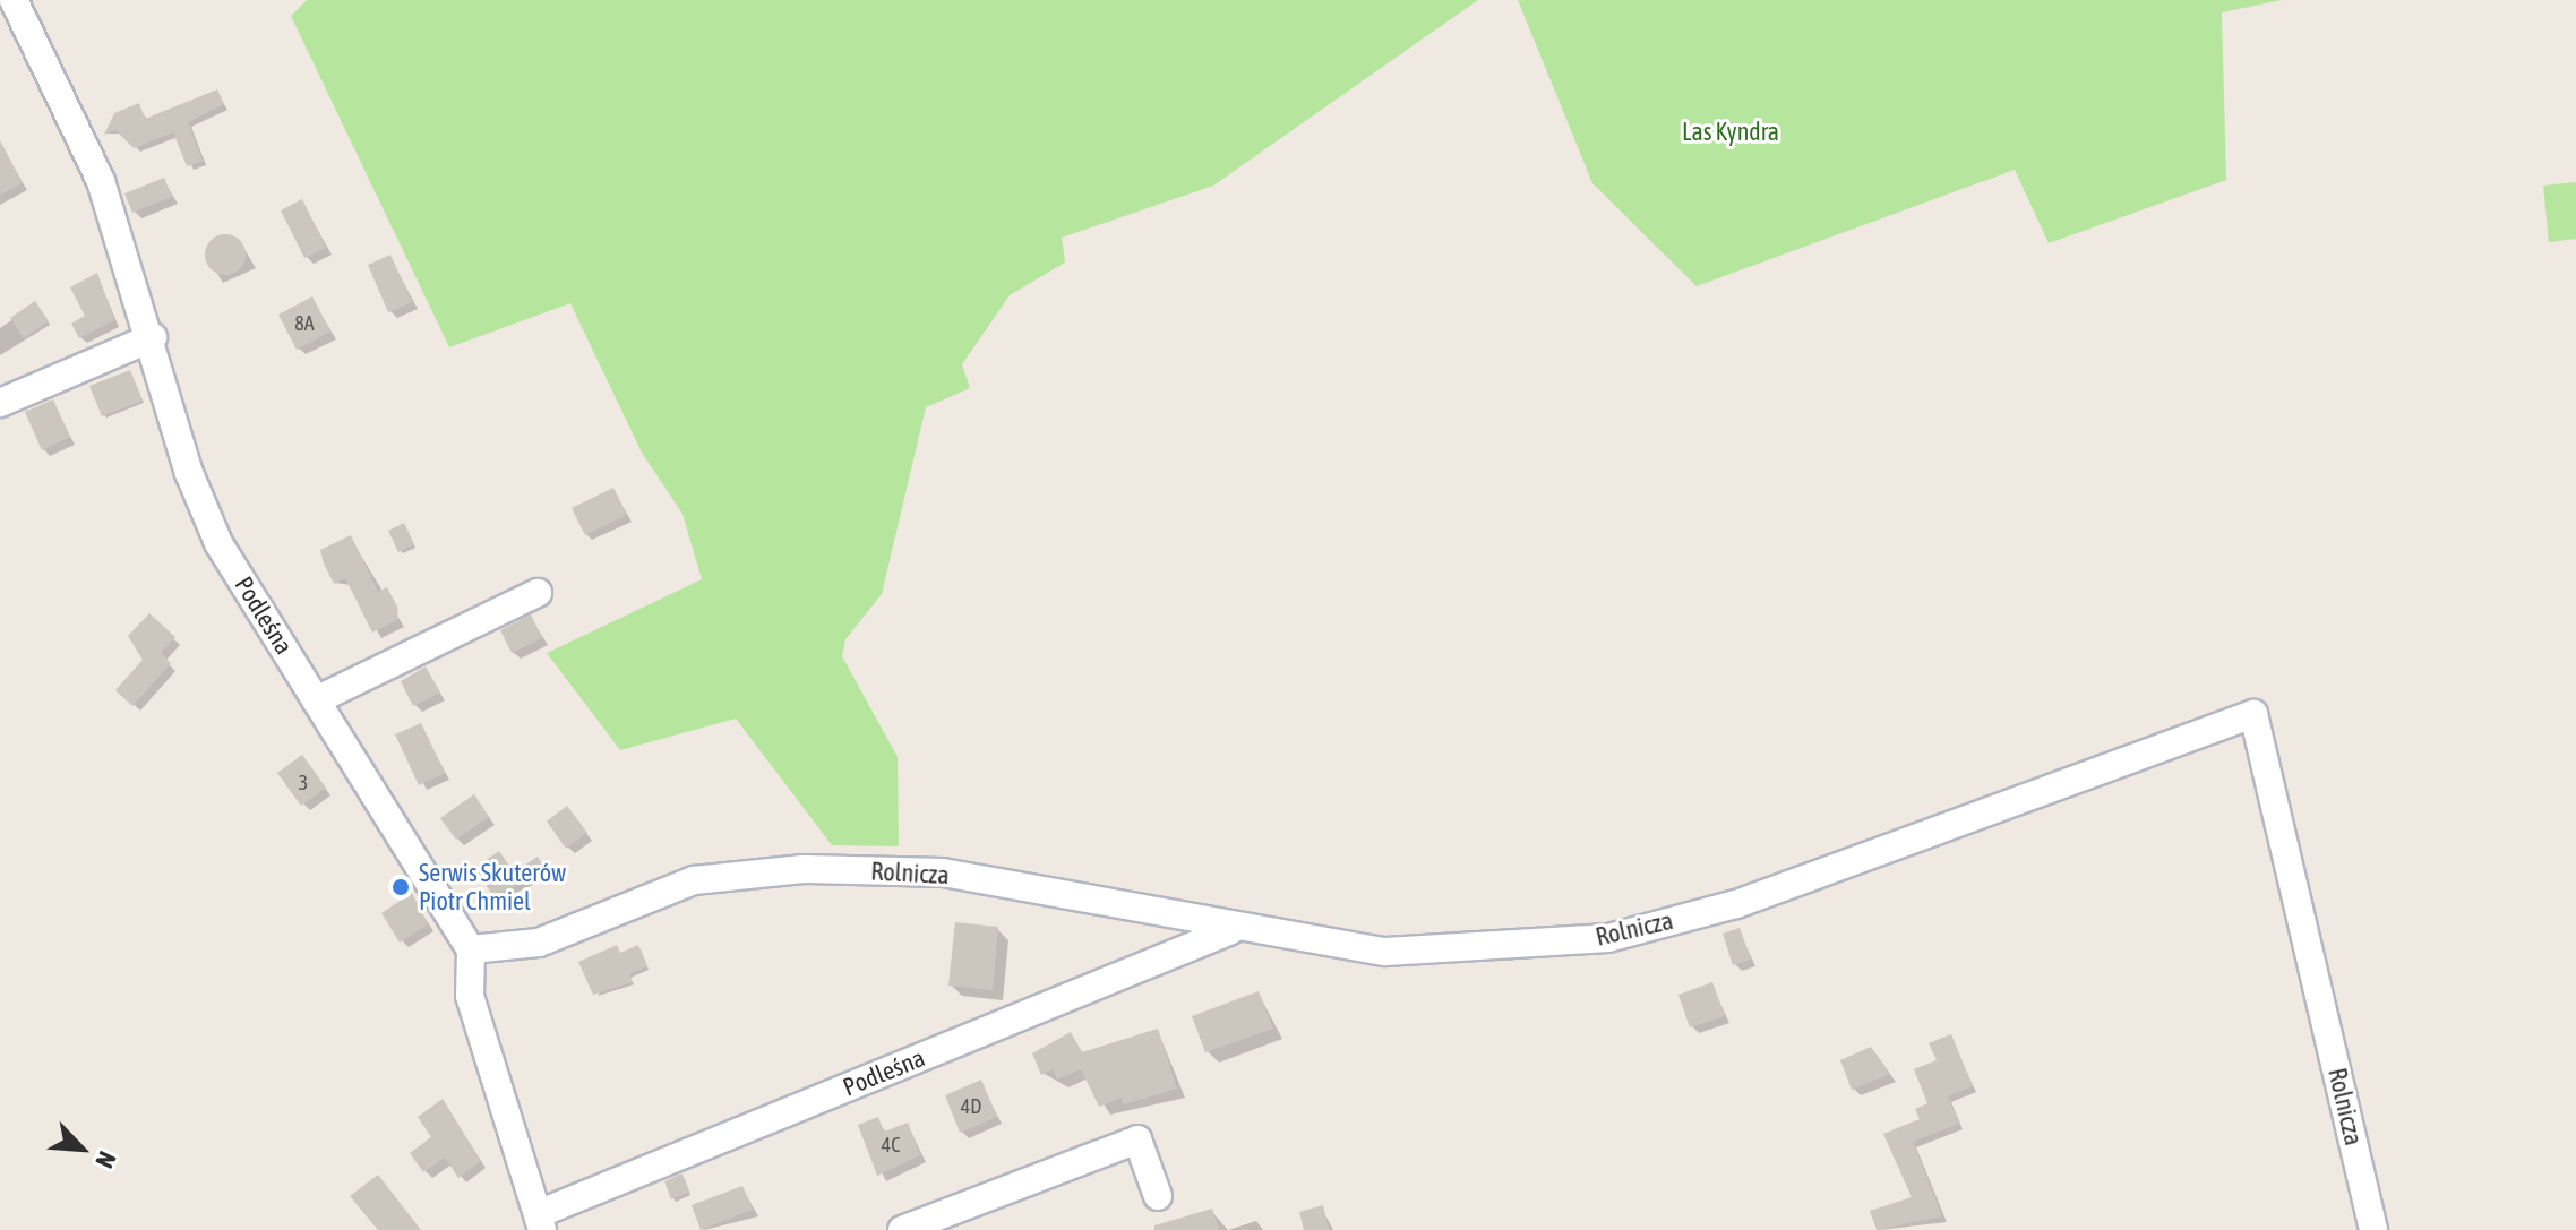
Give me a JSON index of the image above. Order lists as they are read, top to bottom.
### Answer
{
  "streets": {
    "street": ["Podleśna", "Rolnicza"]
  },
  "crossings": [
    ["Podleśna", "Rolnicza"]
  ],
  "parks": ["Las Kyndra"],
  "places": ["Serwis Skuterów Piotr Chmiel"],
  "house_numbers": [
    "8A",
    "3",
    "4D",
    "4C"
  ],
  "north": "bottom right"
}
